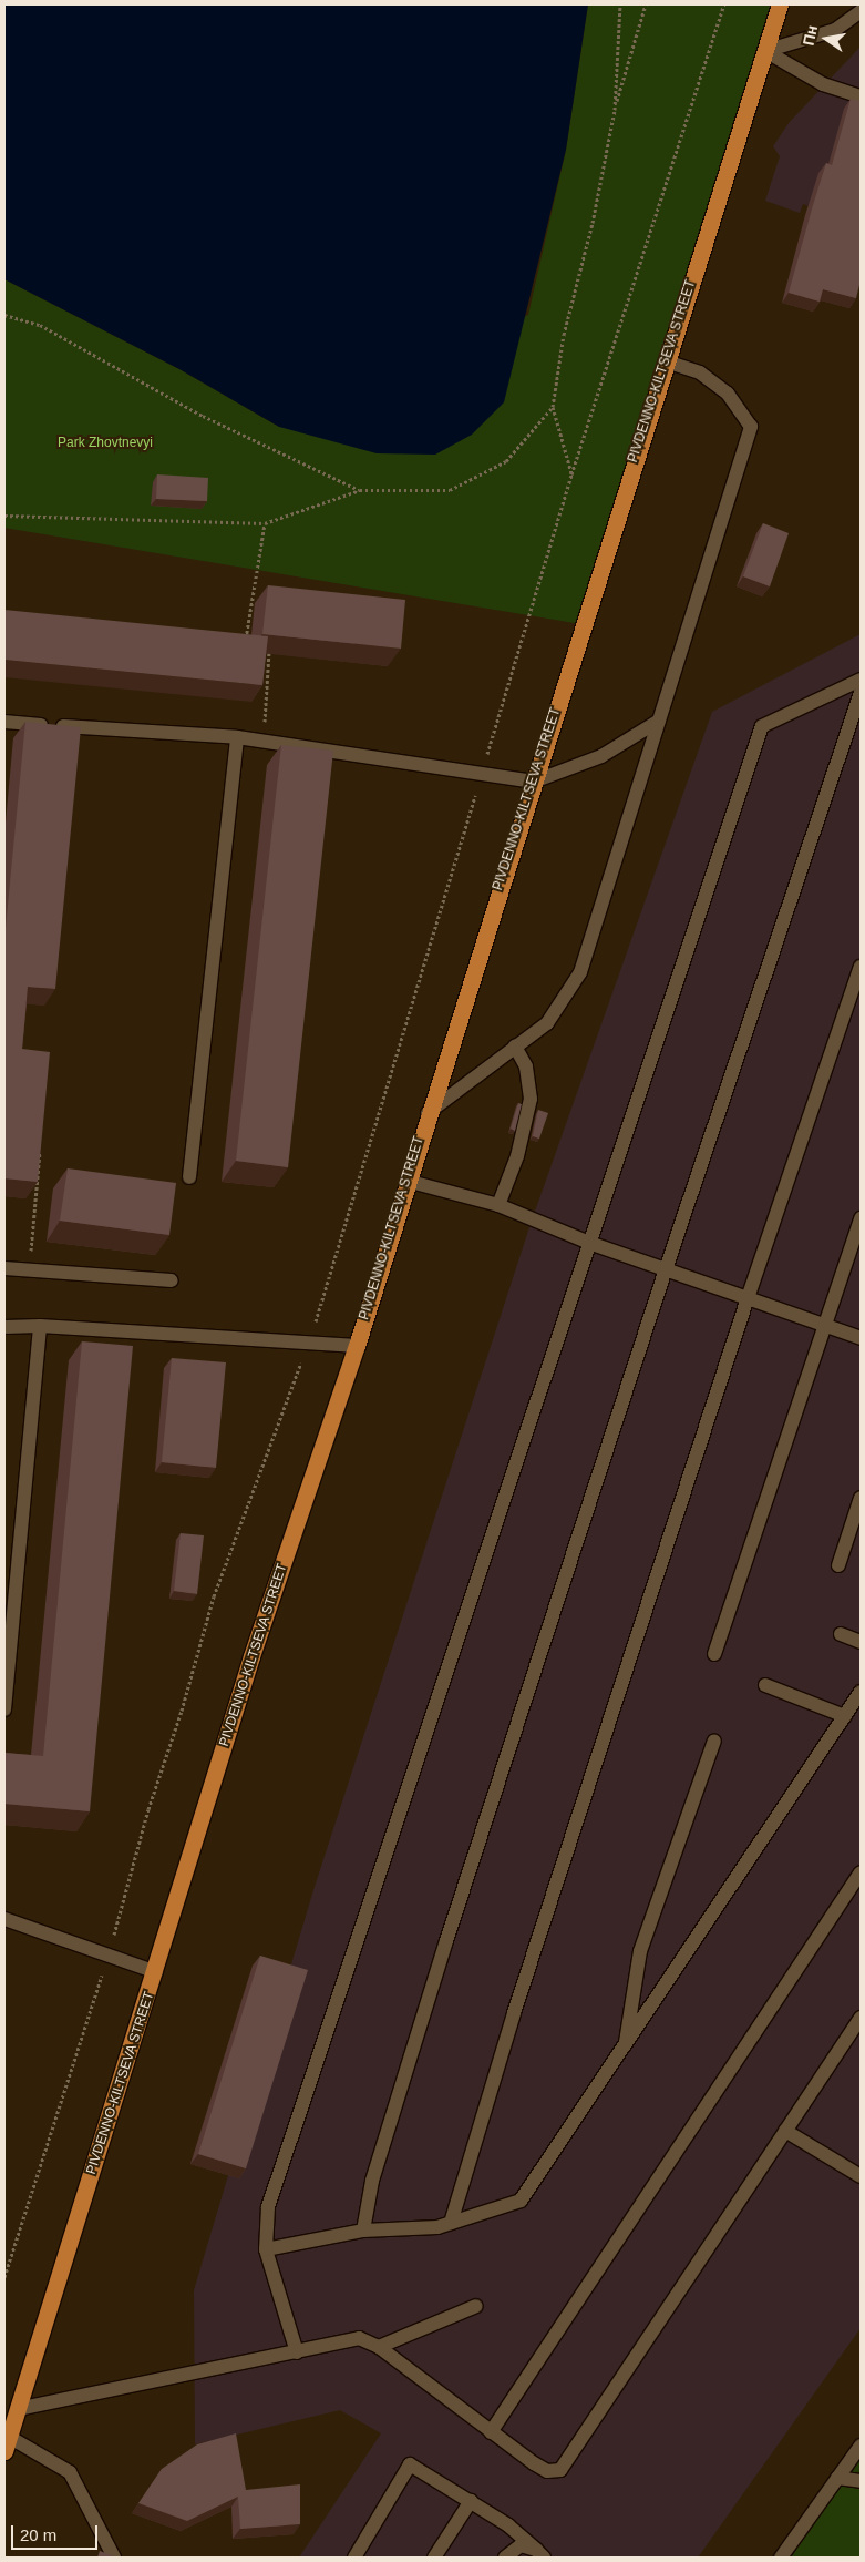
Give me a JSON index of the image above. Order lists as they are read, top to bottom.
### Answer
{
  "streets": {
    "main road": ["PIVDENNO-KILTSEVA STREET"]
  },
  "parks": ["Park Zhovtnevyi"],
  "scale_bar": "20 m",
  "north": "left"
}
